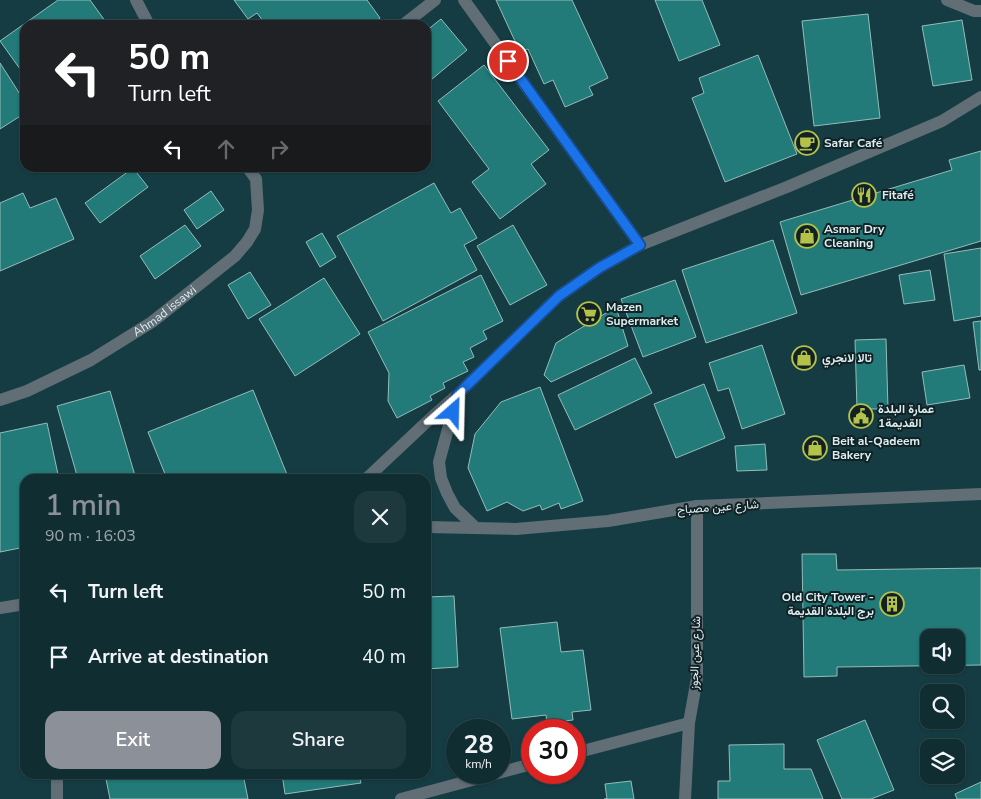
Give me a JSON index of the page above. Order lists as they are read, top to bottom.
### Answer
{
  "streets": {
    "street": ["Ahmad issawi", "شارع عين مصباح", "شارع عين الجوز"]
  },
  "crossings": [
    ["شارع عين مصباح", "شارع عين الجوز"]
  ],
  "places": {
    "cafe": ["Safar Café"],
    "restaurant": ["Fitafé"],
    "shop": ["Asmar Dry Cleaning", "تالا لانجري", "Beit al-Qadeem Bakery"],
    "supermarket": ["Mazen Supermarket"],
    "public building": ["عمارة البلدة القديمة1"],
    "building": ["Old City Tower - برج البلدة القديمة"]
  },
  "page": {
    "turn": ["50 m", "Turn left"],
    "heading": ["1 min", "90 m · 16:03"],
    "list": [
      {
        "name": "Turn left",
        "value": "50 m"
      },
      {
        "name": "Arrive at destination",
        "value": "40 m"
      }
    ],
    "buttons": ["Exit", "Share"],
    "speed": "28 km/h",
    "limit": "30"
  }
}
